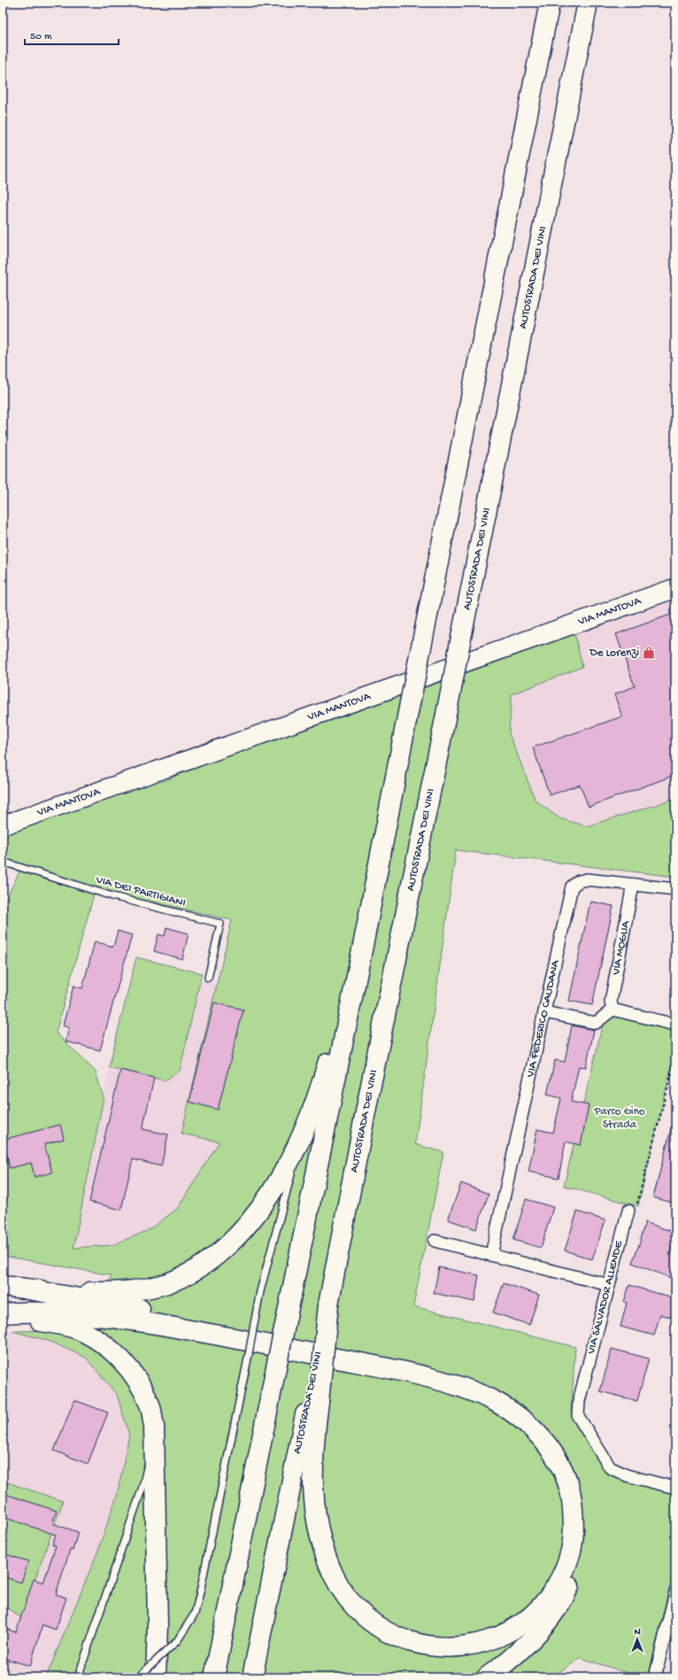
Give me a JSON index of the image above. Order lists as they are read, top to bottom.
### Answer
{
  "streets": {
    "highway": ["AUTOSTRADA DEI VINI"],
    "main road": ["VIA MANTOVA"],
    "street": ["VIA MOGLIA", "VIA FEDERICO CAUDANA", "VIA SALVADOR ALLENDE"],
    "lane": ["VIA DEI PARTIGIANI"]
  },
  "crossings": [
    ["VIA MOGLIA", "VIA FEDERICO CAUDANA"]
  ],
  "parks": ["Parco Gino Strada"],
  "places": {
    "shop": ["De Lorenzi"]
  },
  "scale_bar": "50 m",
  "north": "top"
}
